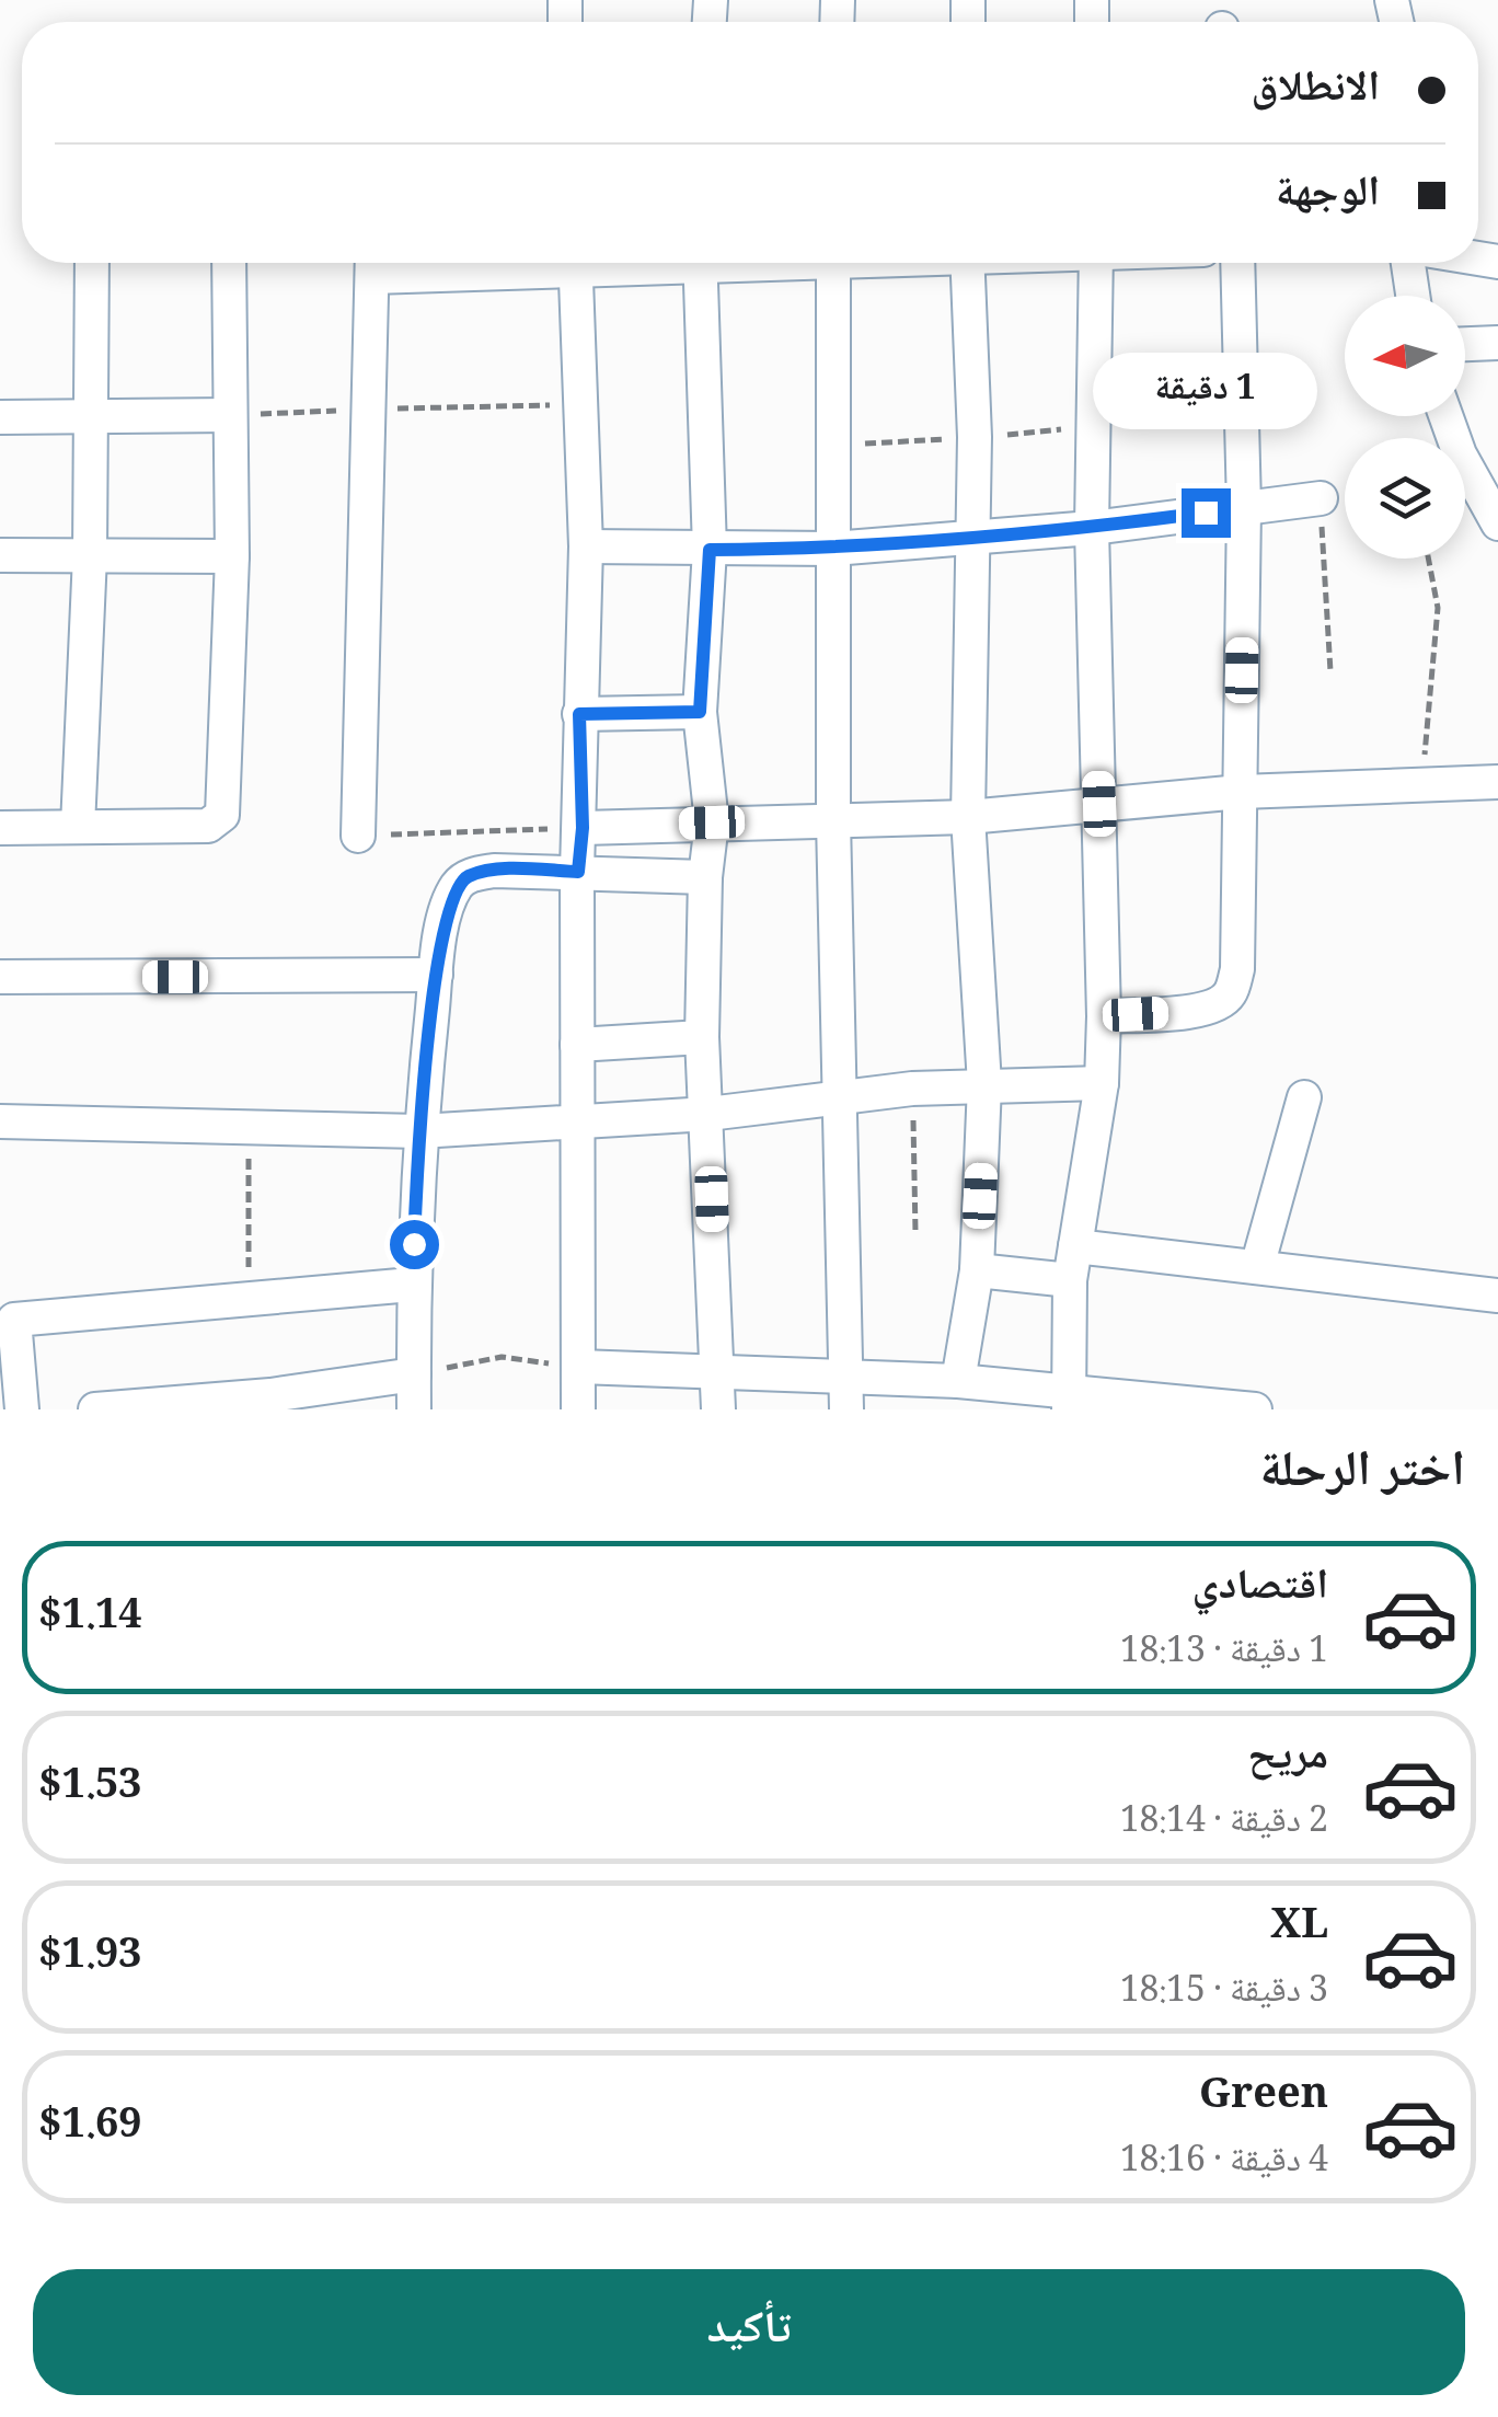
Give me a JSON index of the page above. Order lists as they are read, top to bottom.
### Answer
{
  "north": "left",
  "page": {
    "banner": ["الانطلاق", "الوجهة"],
    "bubble": "1 دقيقة",
    "heading": "اختر الرحلة",
    "list": [
      {
        "name": "اقتصادي",
        "note": "1 دقيقة · 18:13",
        "value": "$1.14"
      },
      {
        "name": "مريح",
        "note": "2 دقيقة · 18:14",
        "value": "$1.53"
      },
      {
        "name": "XL",
        "note": "3 دقيقة · 18:15",
        "value": "$1.93"
      },
      {
        "name": "Green",
        "note": "4 دقيقة · 18:16",
        "value": "$1.69"
      }
    ],
    "buttons": "تأكيد"
  }
}
